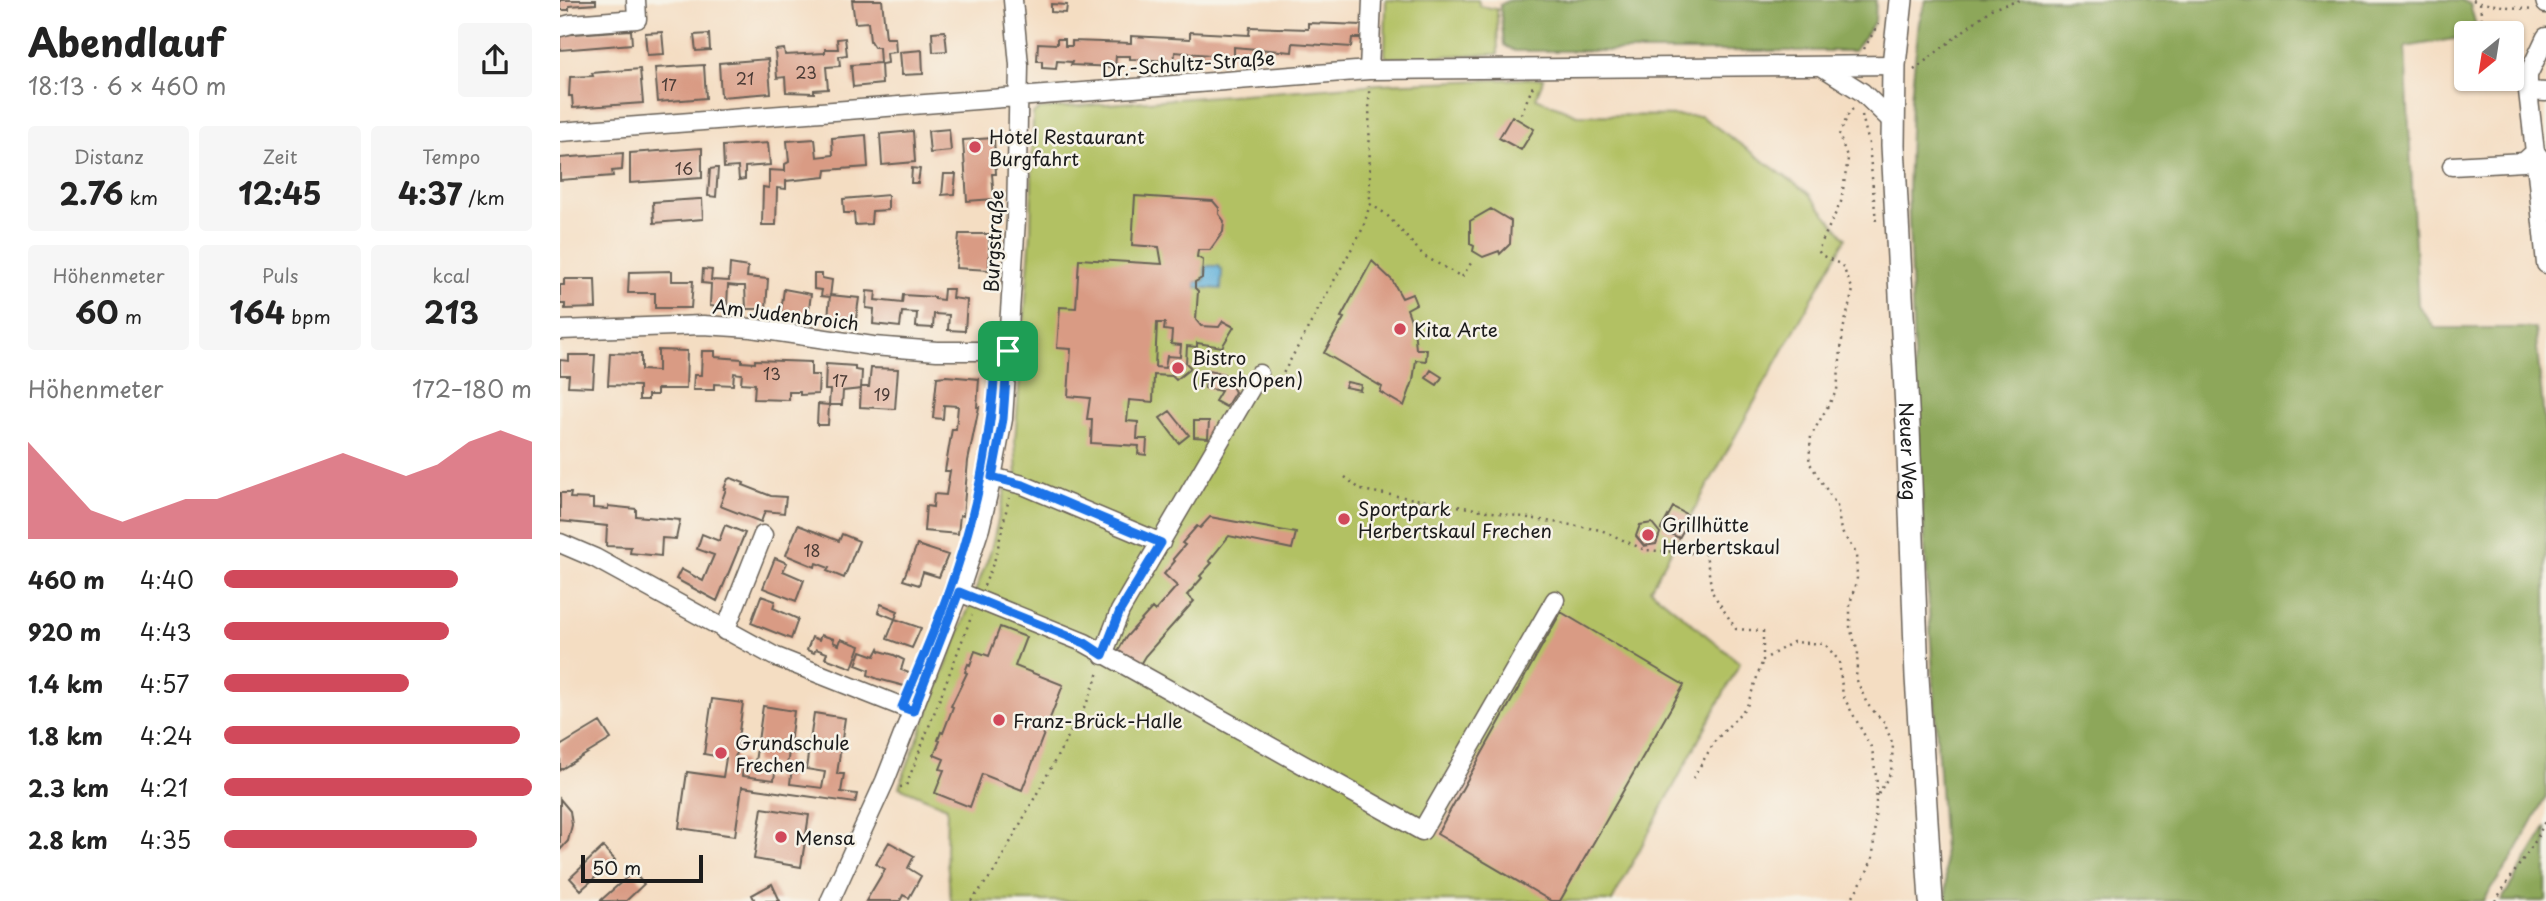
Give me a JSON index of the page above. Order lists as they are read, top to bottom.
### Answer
{
  "streets": {
    "main road": ["Neuer Weg"],
    "street": ["Dr.-Schultz-Straße", "Burgstraße", "Am Judenbroich"]
  },
  "crossings": [
    ["Dr.-Schultz-Straße", "Burgstraße"],
    ["Dr.-Schultz-Straße", "Neuer Weg"],
    ["Burgstraße", "Am Judenbroich"]
  ],
  "places": [
    "Hotel Restaurant Burgfahrt",
    "Kita Arte",
    "Bistro (FreshOpen)",
    "Sportpark Herbertskaul Frechen",
    "Grillhütte Herbertskaul",
    "Franz-Brück-Halle",
    "Grundschule Frechen",
    "Mensa"
  ],
  "house_numbers": [
    "23",
    "21",
    "17",
    "16",
    "13",
    "17",
    "19",
    "18"
  ],
  "scale_bar": "50 m",
  "north": "bottom left",
  "page": {
    "heading": ["Abendlauf", "18:13 · 6 × 460 m"],
    "stats": [
      ["Distanz", "2.76 km"],
      ["Zeit", "12:45"],
      ["Tempo", "4:37 /km"],
      ["Höhenmeter", "60 m"],
      ["Puls", "164 bpm"],
      ["kcal", "213"]
    ],
    "chart": ["Höhenmeter", "172–180 m"],
    "list": [
      {
        "name": "460 m",
        "note": "4:40"
      },
      {
        "name": "920 m",
        "note": "4:43"
      },
      {
        "name": "1.4 km",
        "note": "4:57"
      },
      {
        "name": "1.8 km",
        "note": "4:24"
      },
      {
        "name": "2.3 km",
        "note": "4:21"
      },
      {
        "name": "2.8 km",
        "note": "4:35"
      }
    ],
    "scale": "50 m"
  }
}
